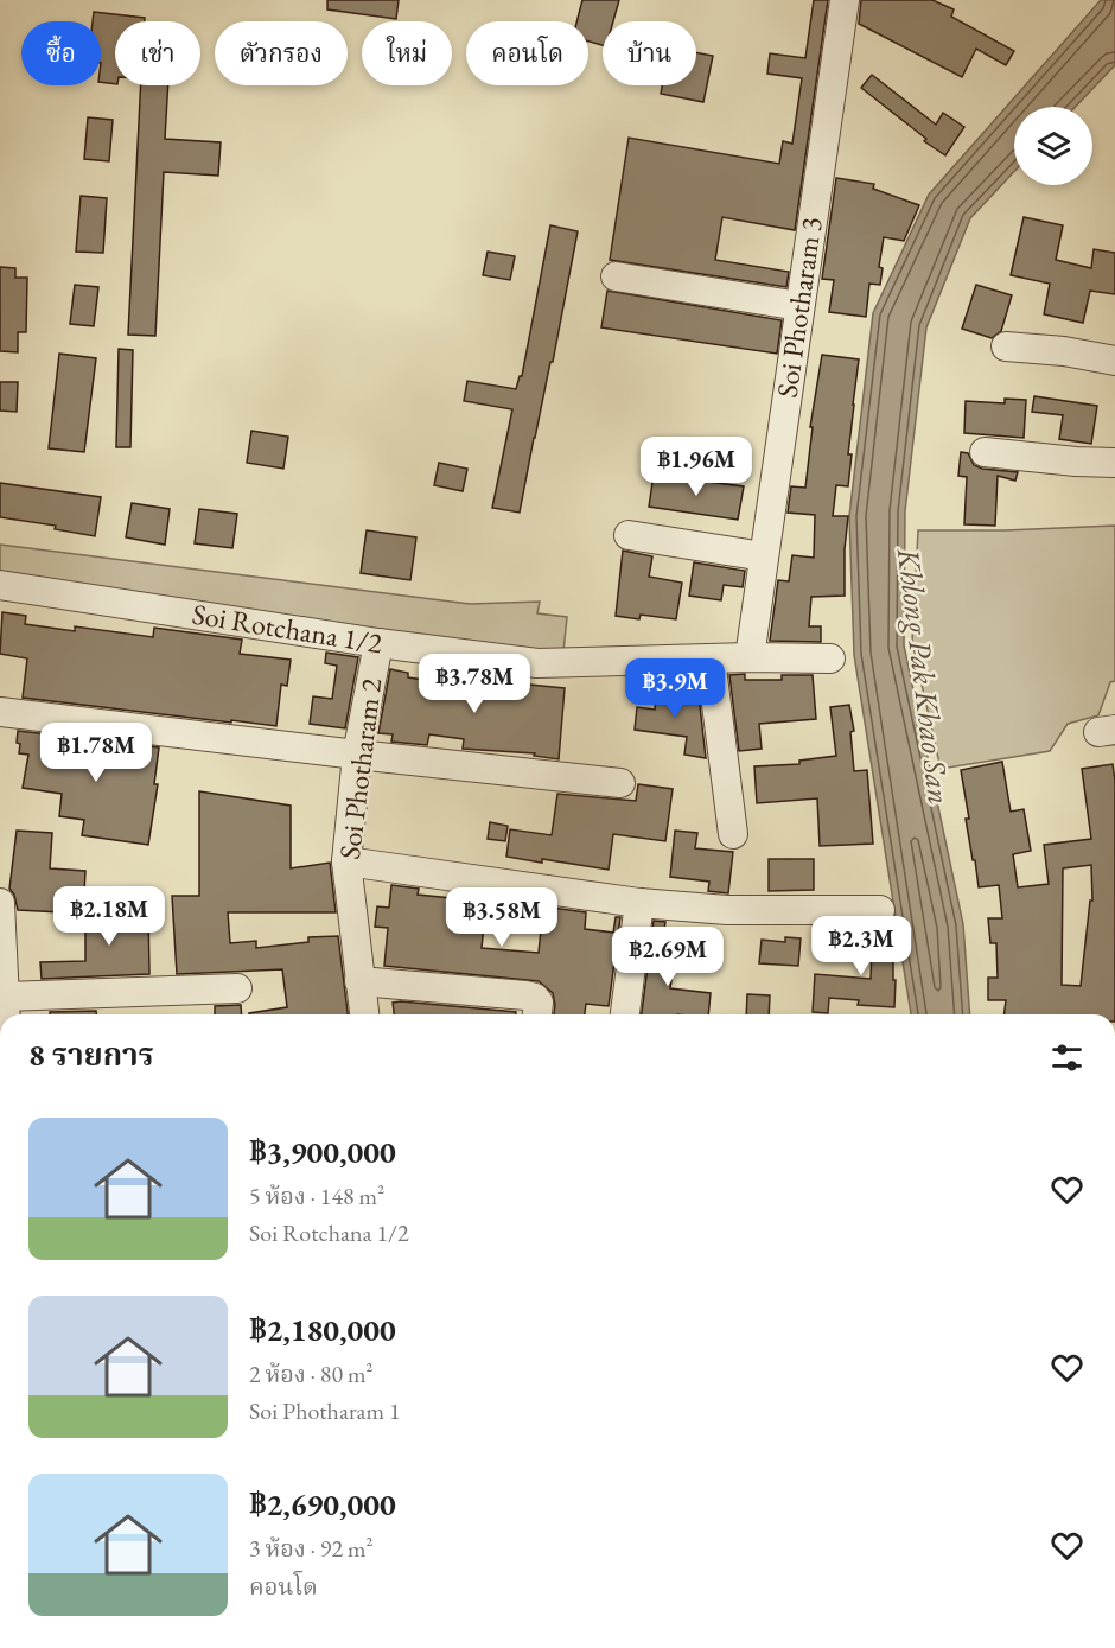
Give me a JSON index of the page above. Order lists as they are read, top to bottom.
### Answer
{
  "streets": {
    "street": ["Soi Photharam 3", "Soi Rotchana 1/2", "Soi Photharam 2"]
  },
  "crossings": [
    ["Soi Photharam 3", "Soi Rotchana 1/2"],
    ["Soi Rotchana 1/2", "Soi Photharam 2"]
  ],
  "water": ["Khlong Pak Khao San"],
  "page": {
    "chip": [
      "ซื้อ",
      "เช่า",
      "ตัวกรอง",
      "ใหม่",
      "คอนโด",
      "บ้าน"
    ],
    "price": [
      "฿1.96M",
      "฿3.78M",
      "฿3.9M",
      "฿1.78M",
      "฿2.18M",
      "฿3.58M",
      "฿2.3M",
      "฿2.69M"
    ],
    "heading": "8 รายการ",
    "list": [
      {
        "name": "฿3,900,000",
        "note": "5 ห้อง · 148 m² · Soi Rotchana 1/2"
      },
      {
        "name": "฿2,180,000",
        "note": "2 ห้อง · 80 m² · Soi Photharam 1"
      },
      {
        "name": "฿2,690,000",
        "note": "3 ห้อง · 92 m² · คอนโด"
      }
    ]
  }
}
